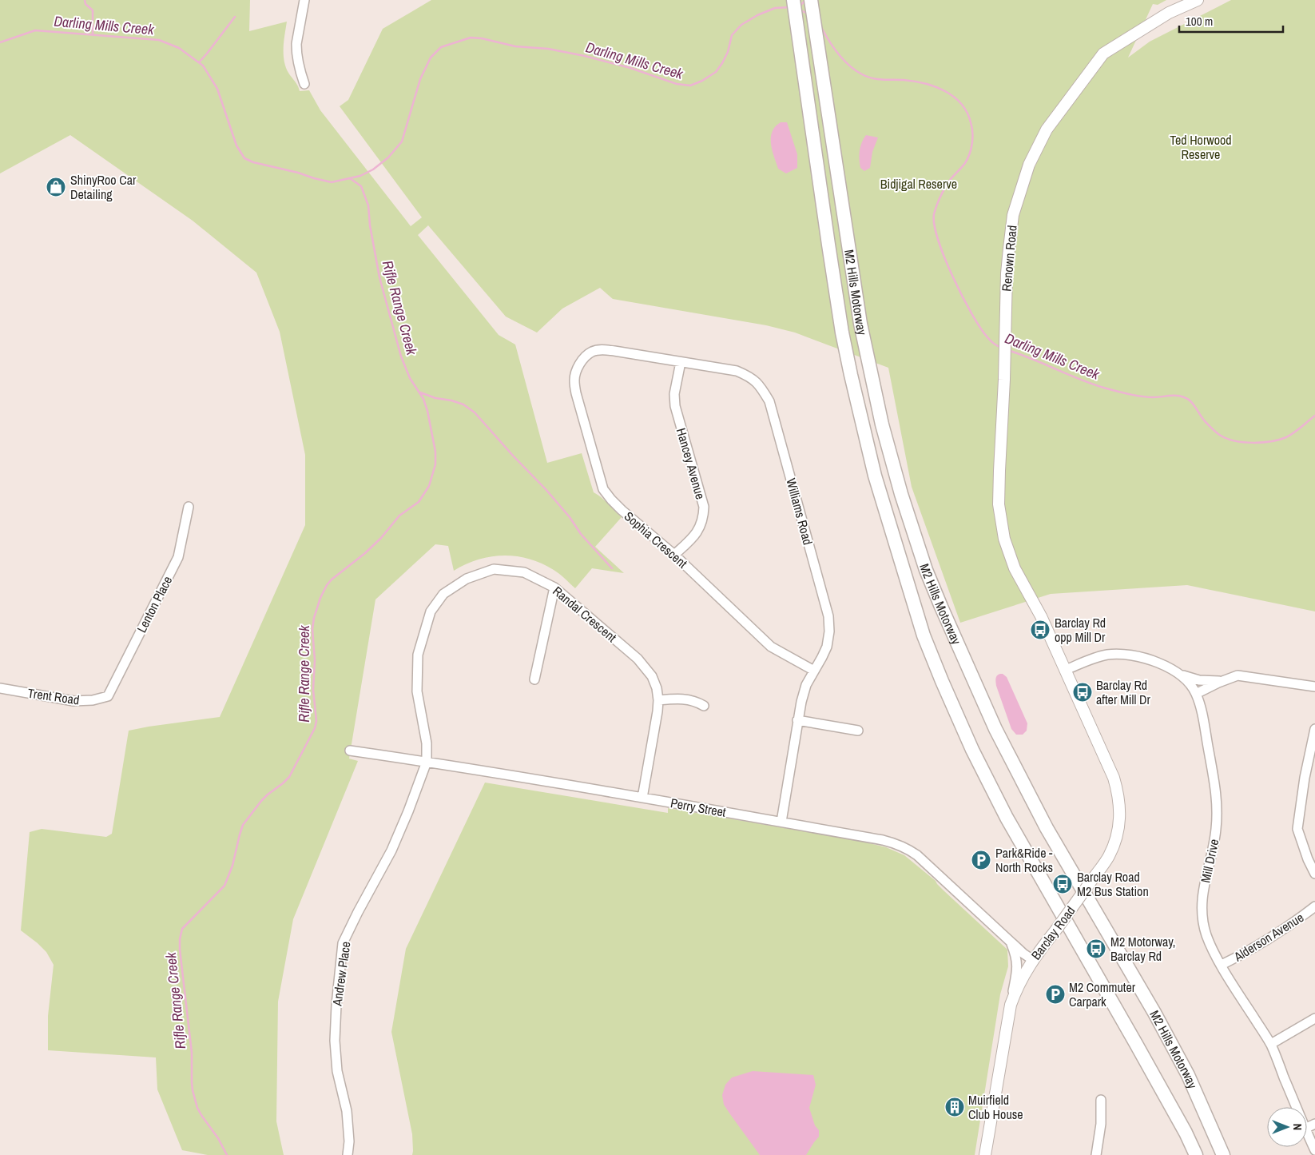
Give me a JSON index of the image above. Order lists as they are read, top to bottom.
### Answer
{
  "streets": {
    "highway": ["M2 Hills Motorway"],
    "main road": ["Renown Road", "Barclay Road"],
    "street": [
      "Hancey Avenue",
      "Williams Road",
      "Sophia Crescent",
      "Lenton Place",
      "Randal Crescent",
      "Trent Road",
      "Perry Street",
      "Mill Drive",
      "Alderson Avenue",
      "Andrew Place"
    ]
  },
  "crossings": [
    ["Renown Road", "Barclay Road"],
    ["Hancey Avenue", "Williams Road"],
    ["Hancey Avenue", "Sophia Crescent"],
    ["Williams Road", "Sophia Crescent"],
    ["Williams Road", "Perry Street"],
    ["Lenton Place", "Trent Road"],
    ["Randal Crescent", "Perry Street"],
    ["Randal Crescent", "Andrew Place"],
    ["Perry Street", "Barclay Road"],
    ["Perry Street", "Andrew Place"],
    ["Mill Drive", "Barclay Road"],
    ["Mill Drive", "Alderson Avenue"]
  ],
  "water": ["Darling Mills Creek", "Rifle Range Creek"],
  "parks": ["Ted Horwood Reserve", "Bidjigal Reserve"],
  "places": {
    "shop": ["ShinyRoo Car Detailing"],
    "bus stop": [
      "Barclay Rd opp Mill Dr",
      "Barclay Rd after Mill Dr",
      "Barclay Road M2 Bus Station",
      "M2 Motorway, Barclay Rd"
    ],
    "parking": ["Park&Ride - North Rocks", "M2 Commuter Carpark"],
    "building": ["Muirfield Club House"]
  },
  "scale_bar": "100 m",
  "north": "right"
}
